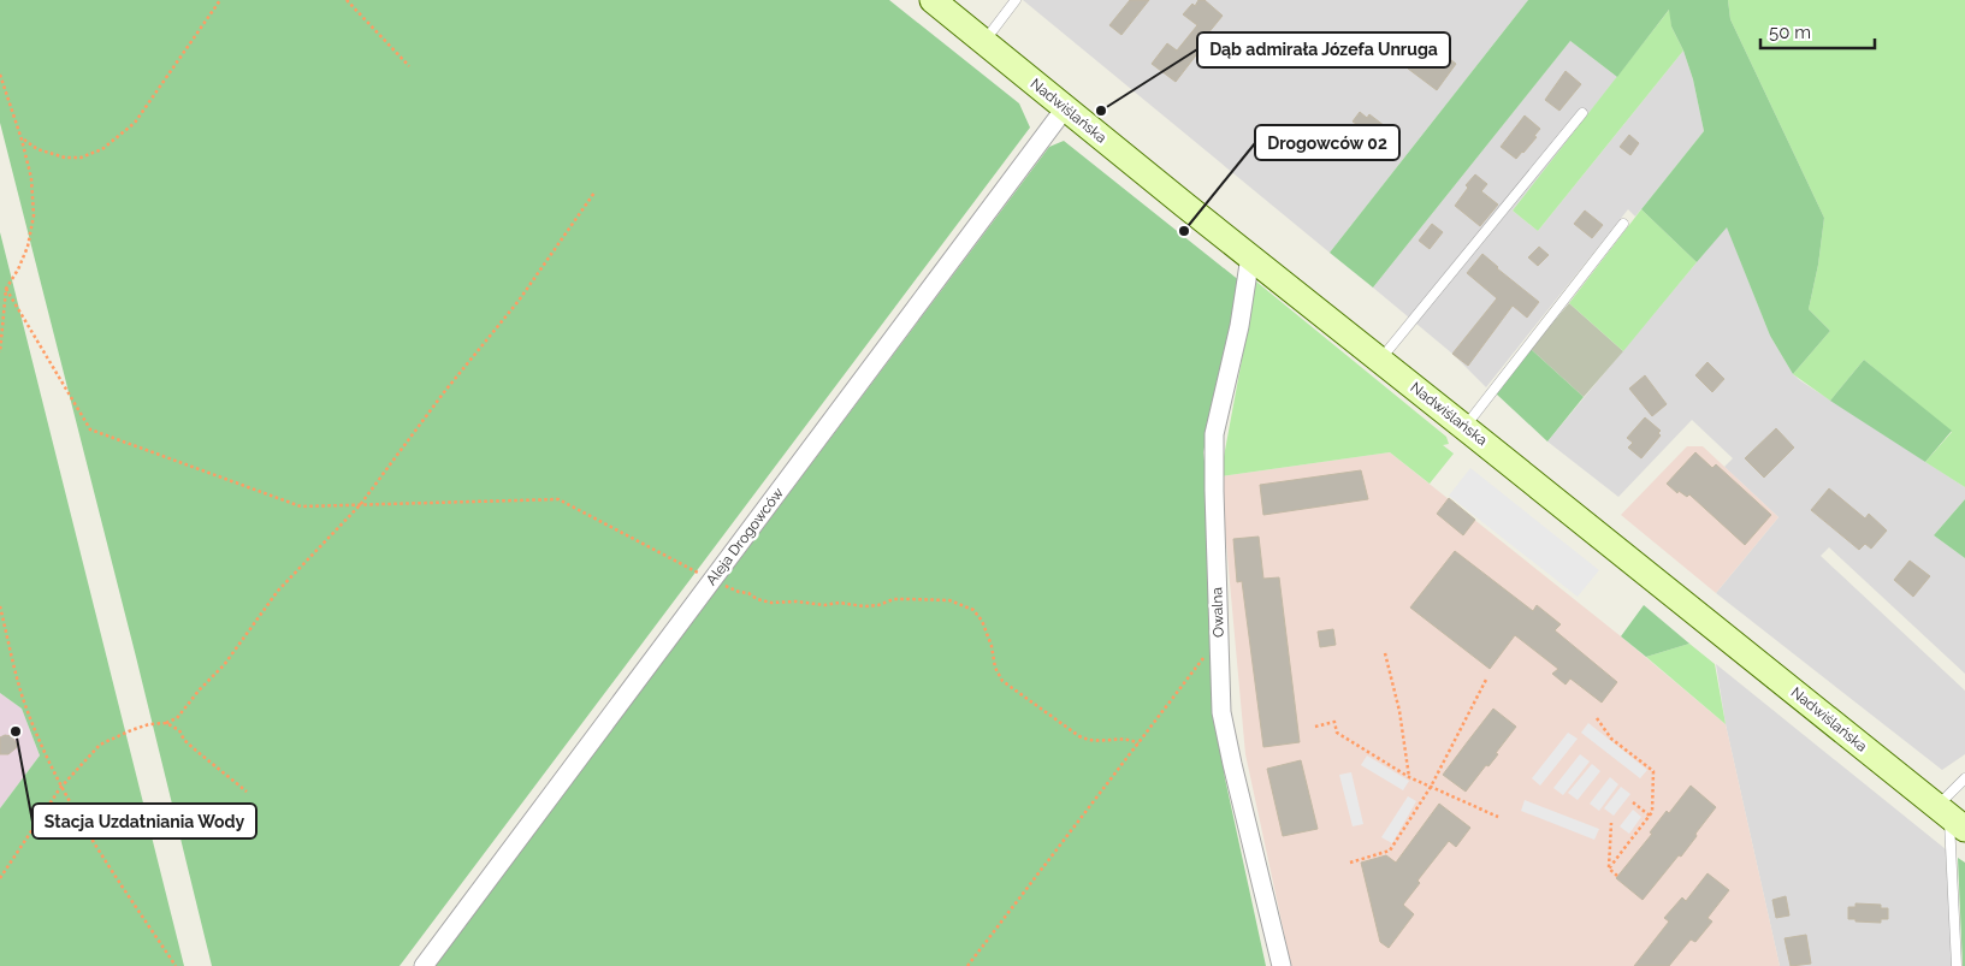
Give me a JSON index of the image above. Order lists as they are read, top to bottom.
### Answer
{
  "streets": {
    "main road": ["Nadwiślańska"],
    "street": ["Aleja Drogowców", "Owalna"]
  },
  "crossings": [
    ["Nadwiślańska", "Aleja Drogowców"],
    ["Nadwiślańska", "Owalna"]
  ],
  "places": ["Dąb admirała Józefa Unruga", "Drogowców 02", "Stacja Uzdatniania Wody"],
  "scale_bar": "50 m"
}
